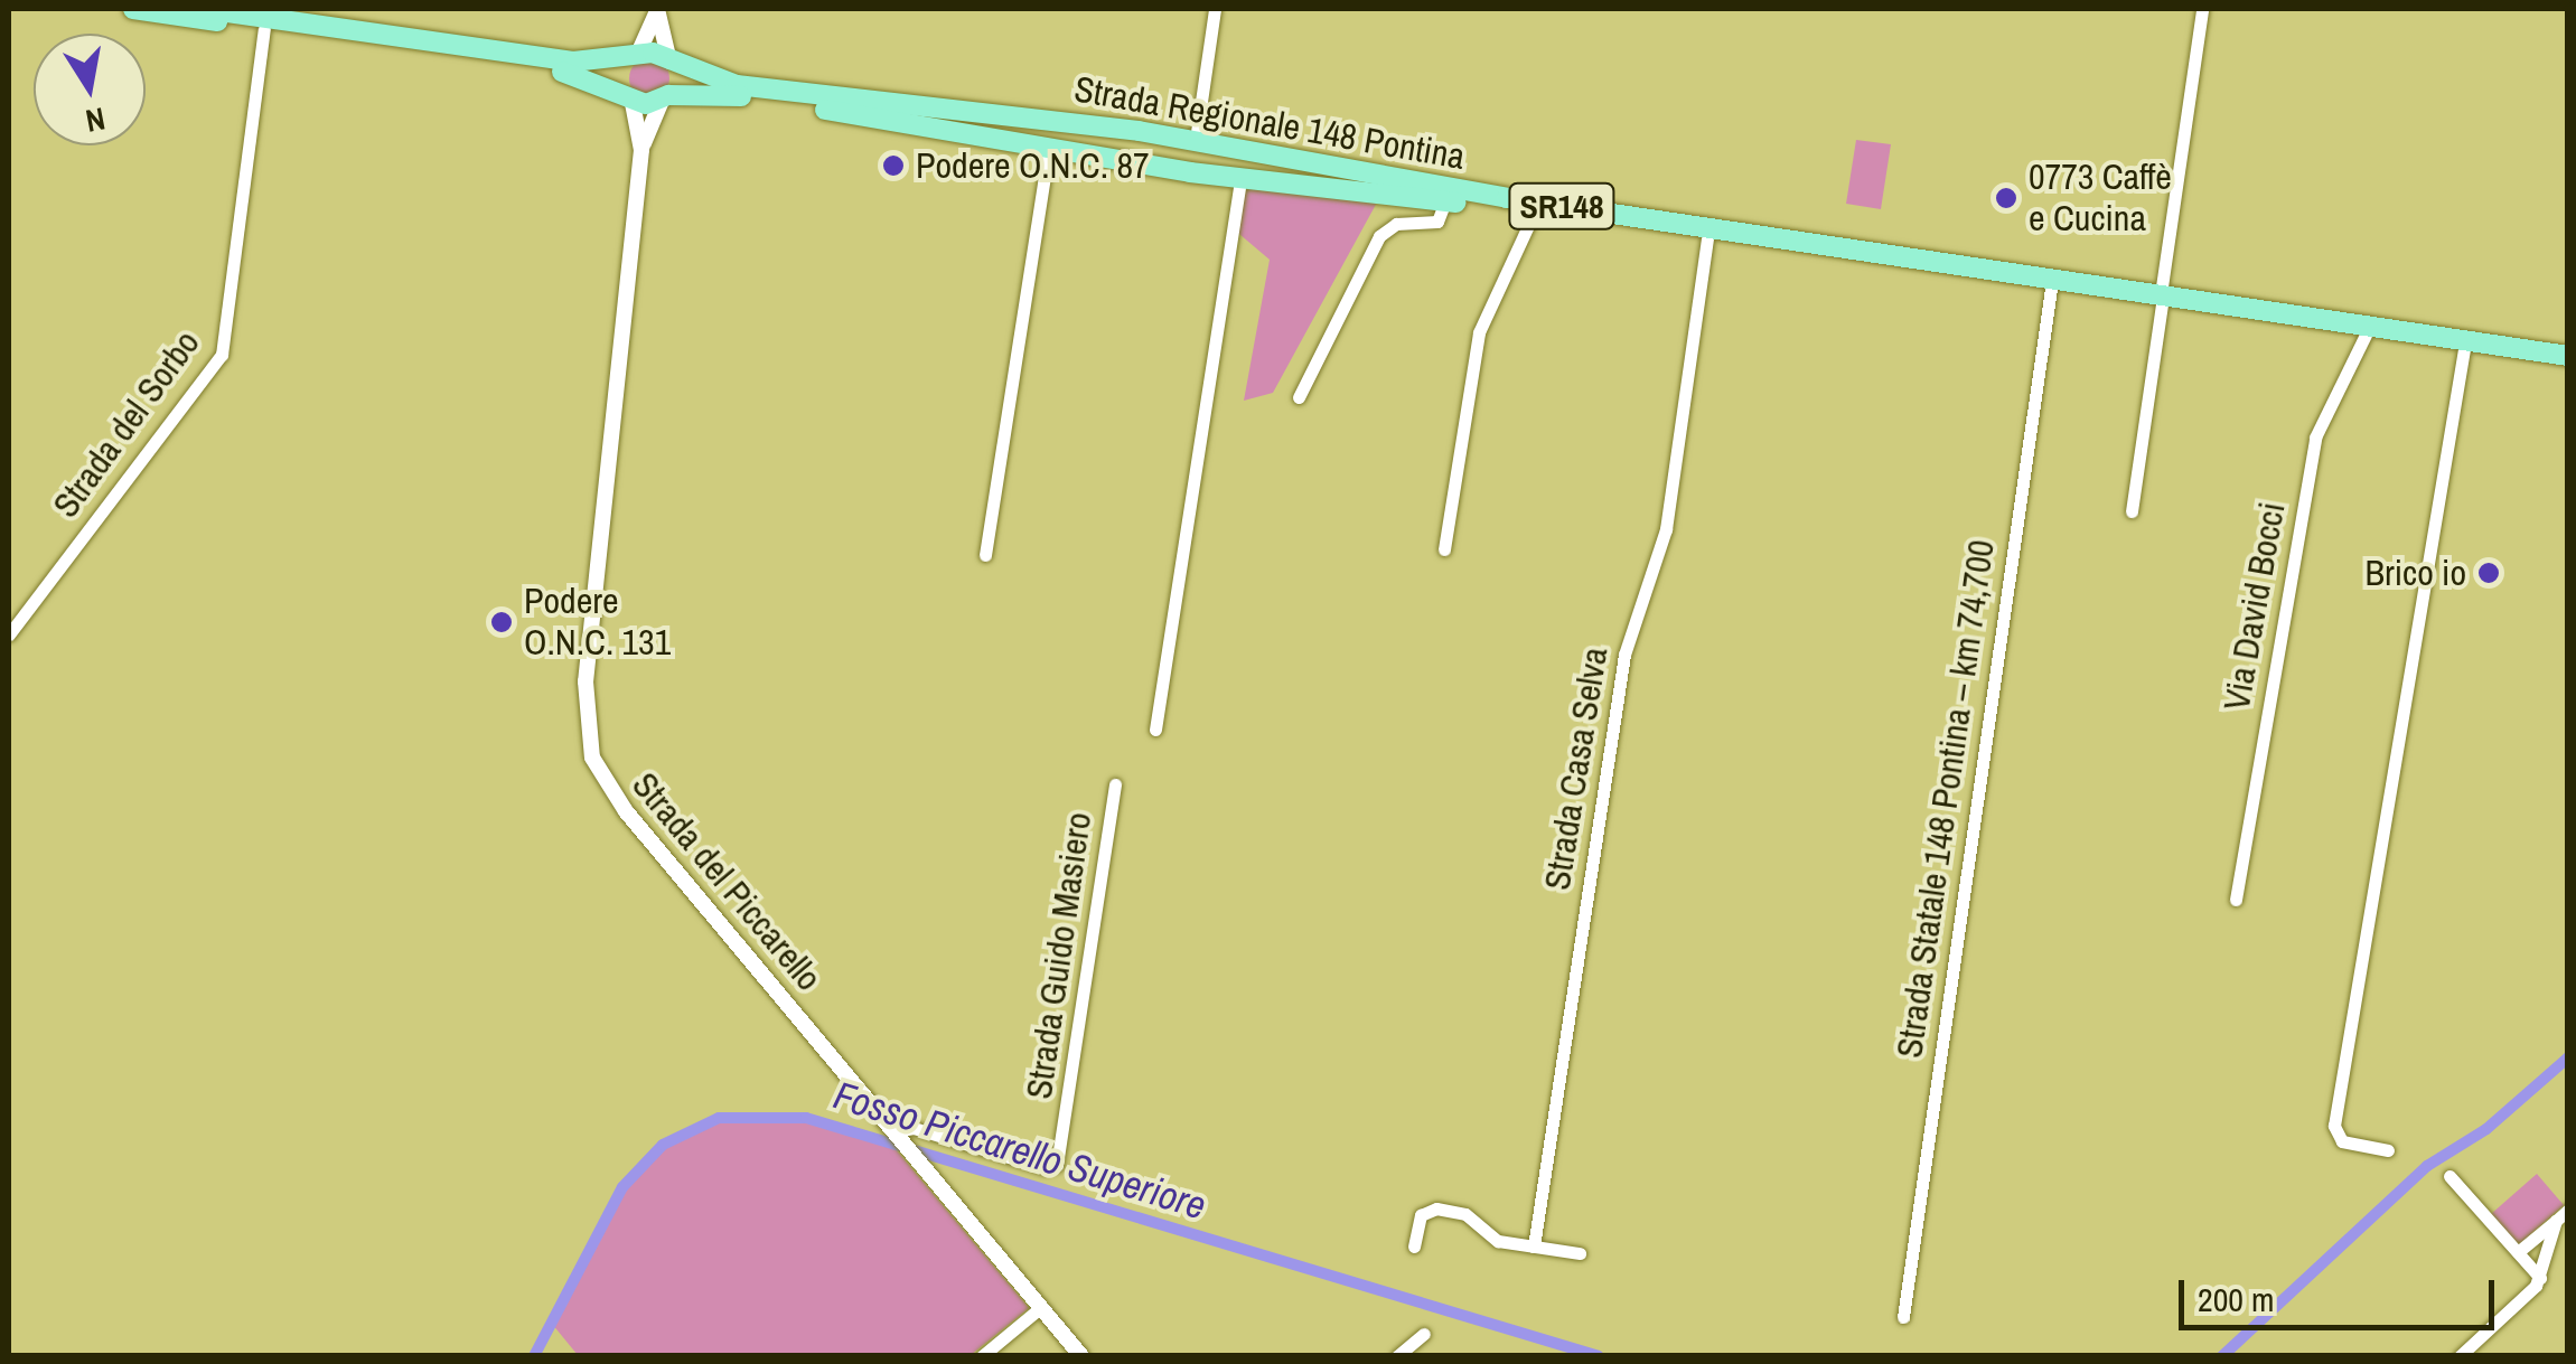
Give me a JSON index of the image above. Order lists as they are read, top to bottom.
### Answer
{
  "streets": {
    "main road": ["Strada Regionale 148 Pontina", "SR148"],
    "street": [
      "Strada del Sorbo",
      "Via David Bocci",
      "Strada Casa Selva",
      "Strada Statale 148 Pontina – km 74,700",
      "Strada del Piccarello",
      "Strada Guido Masiero"
    ]
  },
  "crossings": [
    ["Strada Regionale 148 Pontina", "Strada del Sorbo"],
    ["Strada Regionale 148 Pontina", "Via David Bocci"],
    ["Strada Regionale 148 Pontina", "Strada Casa Selva"],
    ["Strada Regionale 148 Pontina", "Strada Statale 148 Pontina – km 74,700"],
    ["Strada Regionale 148 Pontina", "Strada del Piccarello"],
    ["Strada del Piccarello", "Strada Guido Masiero"]
  ],
  "water": ["Fosso Piccarello Superiore"],
  "places": [
    "Podere O.N.C. 87",
    "0773 Caffè e Cucina",
    "Brico io",
    "Podere O.N.C. 131"
  ],
  "scale_bar": "200 m",
  "north": "bottom"
}
